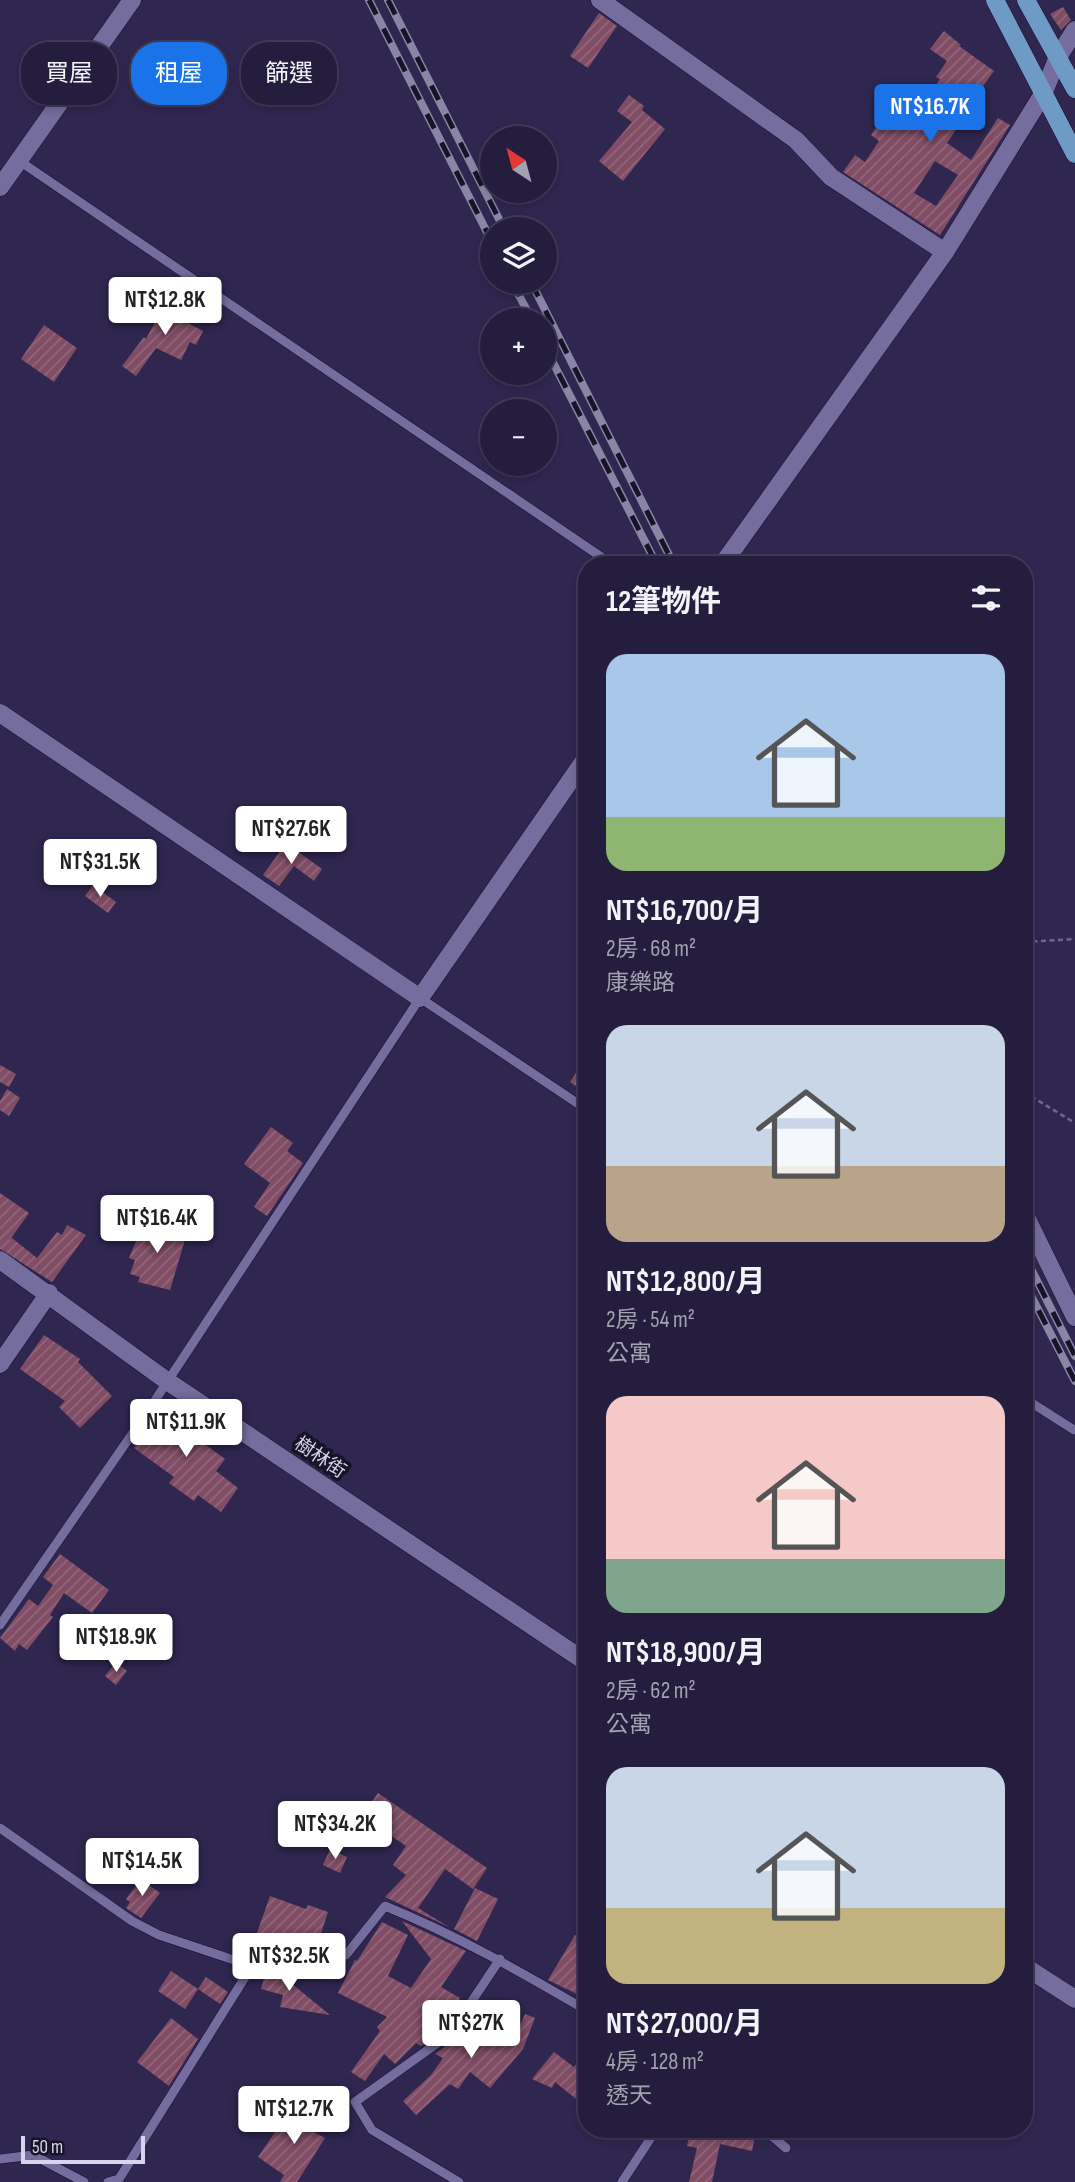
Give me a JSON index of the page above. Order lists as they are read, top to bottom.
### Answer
{
  "streets": {
    "street": ["樹林街"]
  },
  "scale_bar": "50 m",
  "north": "top left",
  "page": {
    "chip": ["買屋", "租屋", "篩選"],
    "price": [
      "NT$16.7K",
      "NT$12.8K",
      "NT$27.6K",
      "NT$31.5K",
      "NT$16.4K",
      "NT$11.9K",
      "NT$18.9K",
      "NT$34.2K",
      "NT$14.5K",
      "NT$32.5K",
      "NT$27K",
      "NT$12.7K"
    ],
    "map_buttons": ["+", "−"],
    "heading": "12筆物件",
    "list": [
      {
        "name": "NT$16,700/月",
        "note": "2房 · 68 m² · 康樂路"
      },
      {
        "name": "NT$12,800/月",
        "note": "2房 · 54 m² · 公寓"
      },
      {
        "name": "NT$18,900/月",
        "note": "2房 · 62 m² · 公寓"
      },
      {
        "name": "NT$27,000/月",
        "note": "4房 · 128 m² · 透天"
      }
    ],
    "scale": "50 m"
  }
}
